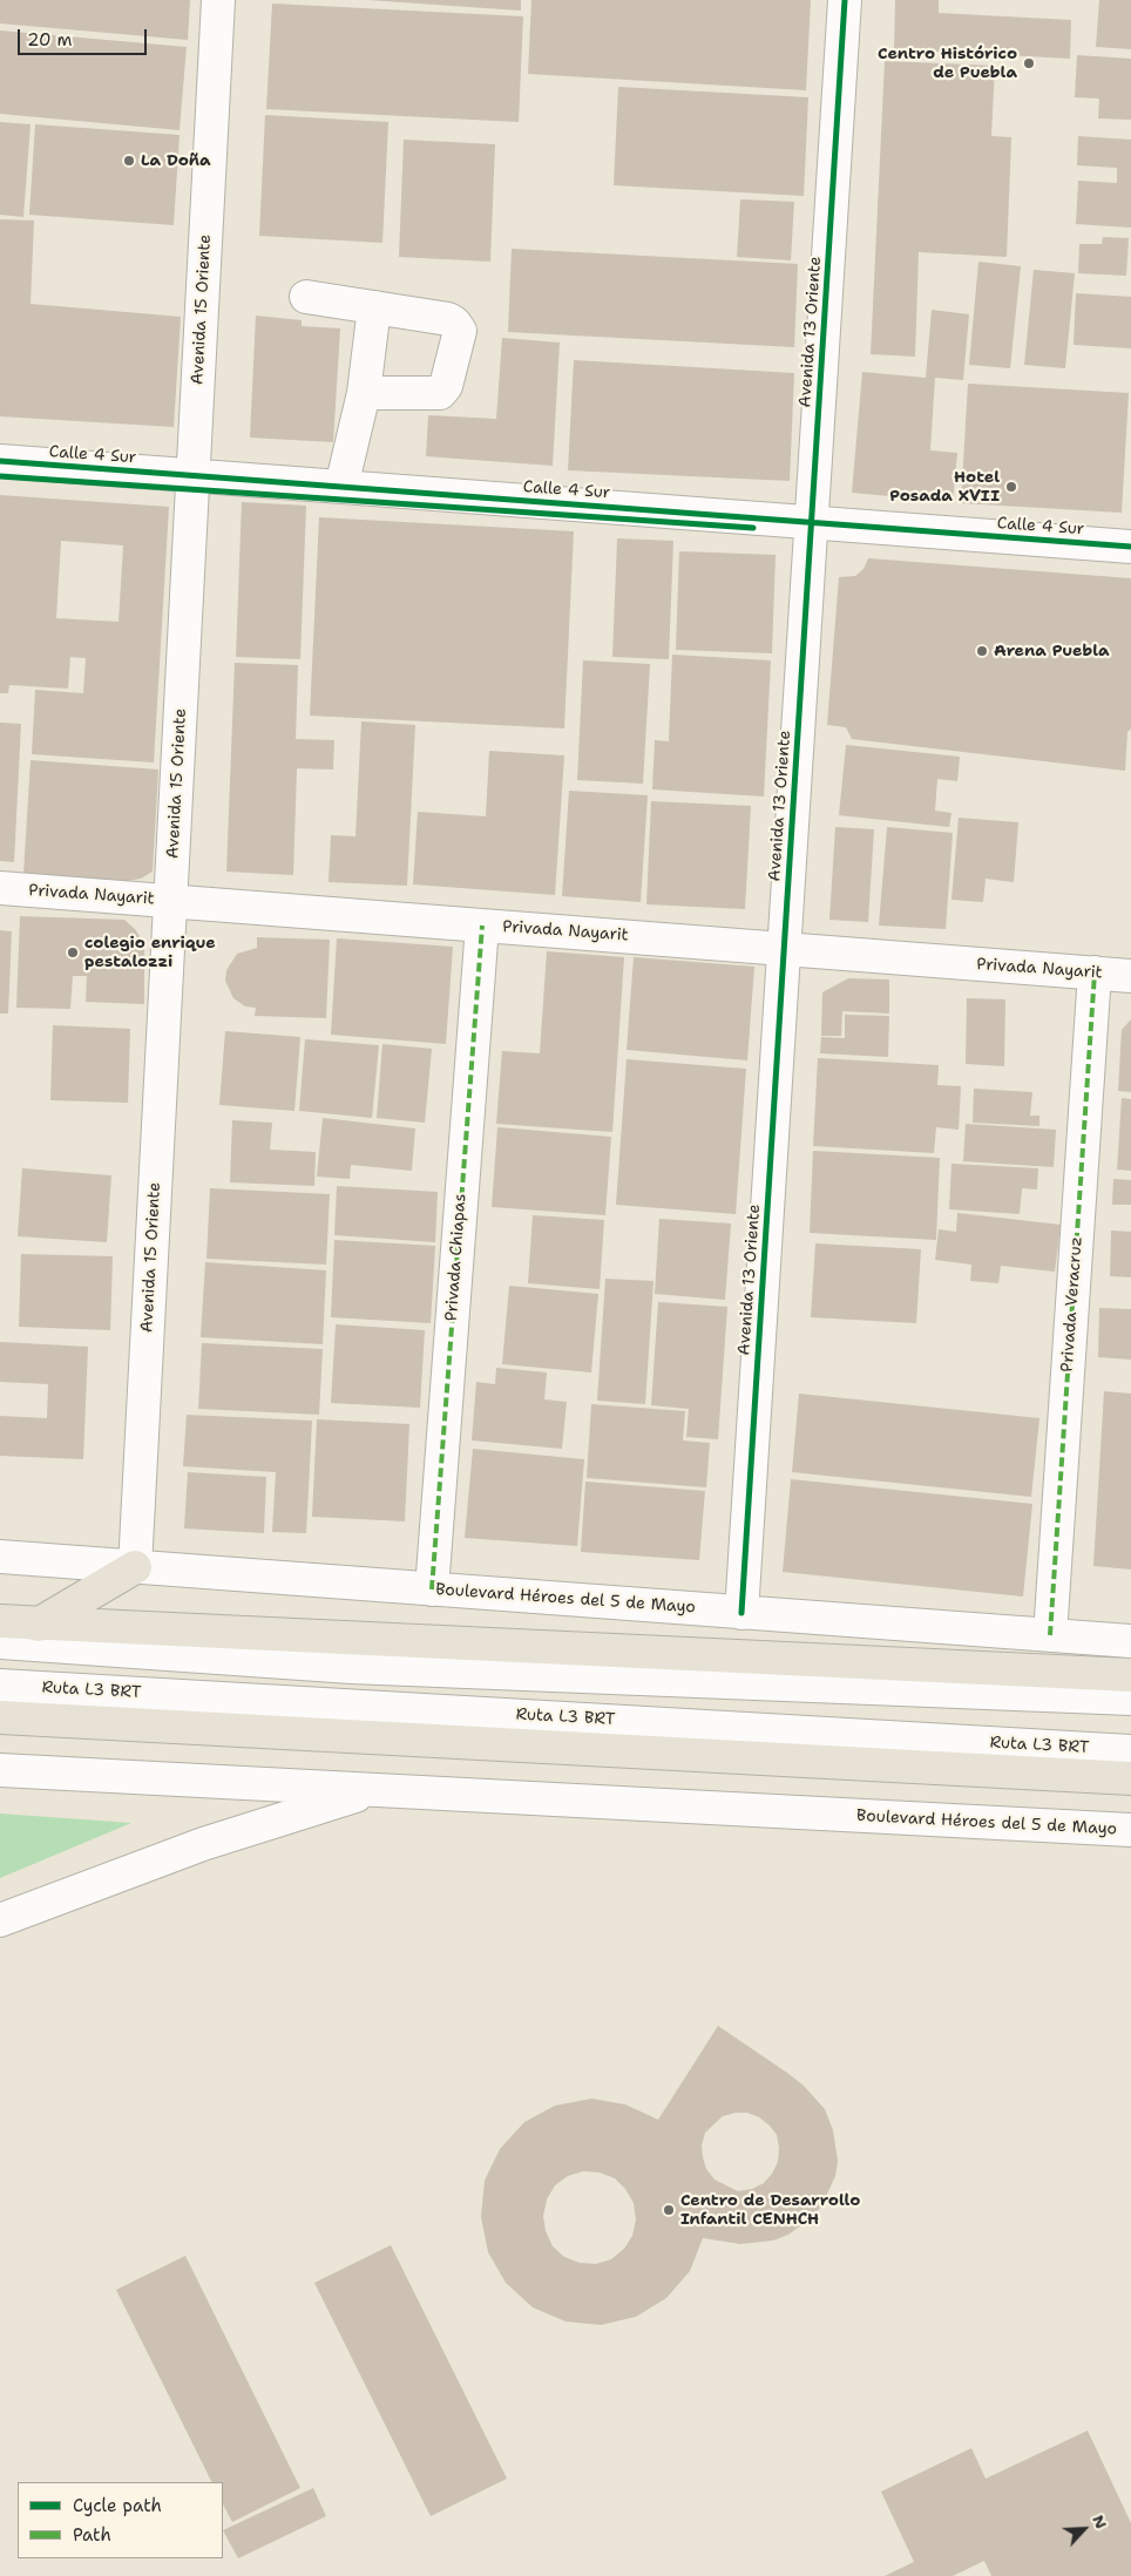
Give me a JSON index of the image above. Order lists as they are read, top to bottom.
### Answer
{
  "streets": {
    "street": [
      "Avenida 15 Oriente",
      "Avenida 13 Oriente",
      "Calle 4 Sur",
      "Privada Nayarit",
      "Privada Chiapas",
      "Privada Veracruz",
      "Boulevard Héroes del 5 de Mayo",
      "Ruta L3 BRT"
    ]
  },
  "crossings": [
    ["Avenida 15 Oriente", "Calle 4 Sur"],
    ["Avenida 15 Oriente", "Privada Nayarit"],
    ["Avenida 15 Oriente", "Boulevard Héroes del 5 de Mayo"],
    ["Avenida 13 Oriente", "Calle 4 Sur"],
    ["Avenida 13 Oriente", "Privada Nayarit"],
    ["Avenida 13 Oriente", "Boulevard Héroes del 5 de Mayo"],
    ["Privada Nayarit", "Privada Chiapas"],
    ["Privada Nayarit", "Privada Veracruz"],
    ["Privada Chiapas", "Boulevard Héroes del 5 de Mayo"],
    ["Privada Veracruz", "Boulevard Héroes del 5 de Mayo"]
  ],
  "places": [
    "Centro Histórico de Puebla",
    "La Doña",
    "Hotel Posada XVII",
    "Arena Puebla",
    "colegio enrique pestalozzi",
    "Centro de Desarrollo Infantil CENHCH"
  ],
  "legend": ["Cycle path", "Path"],
  "scale_bar": "20 m",
  "north": "top right"
}
